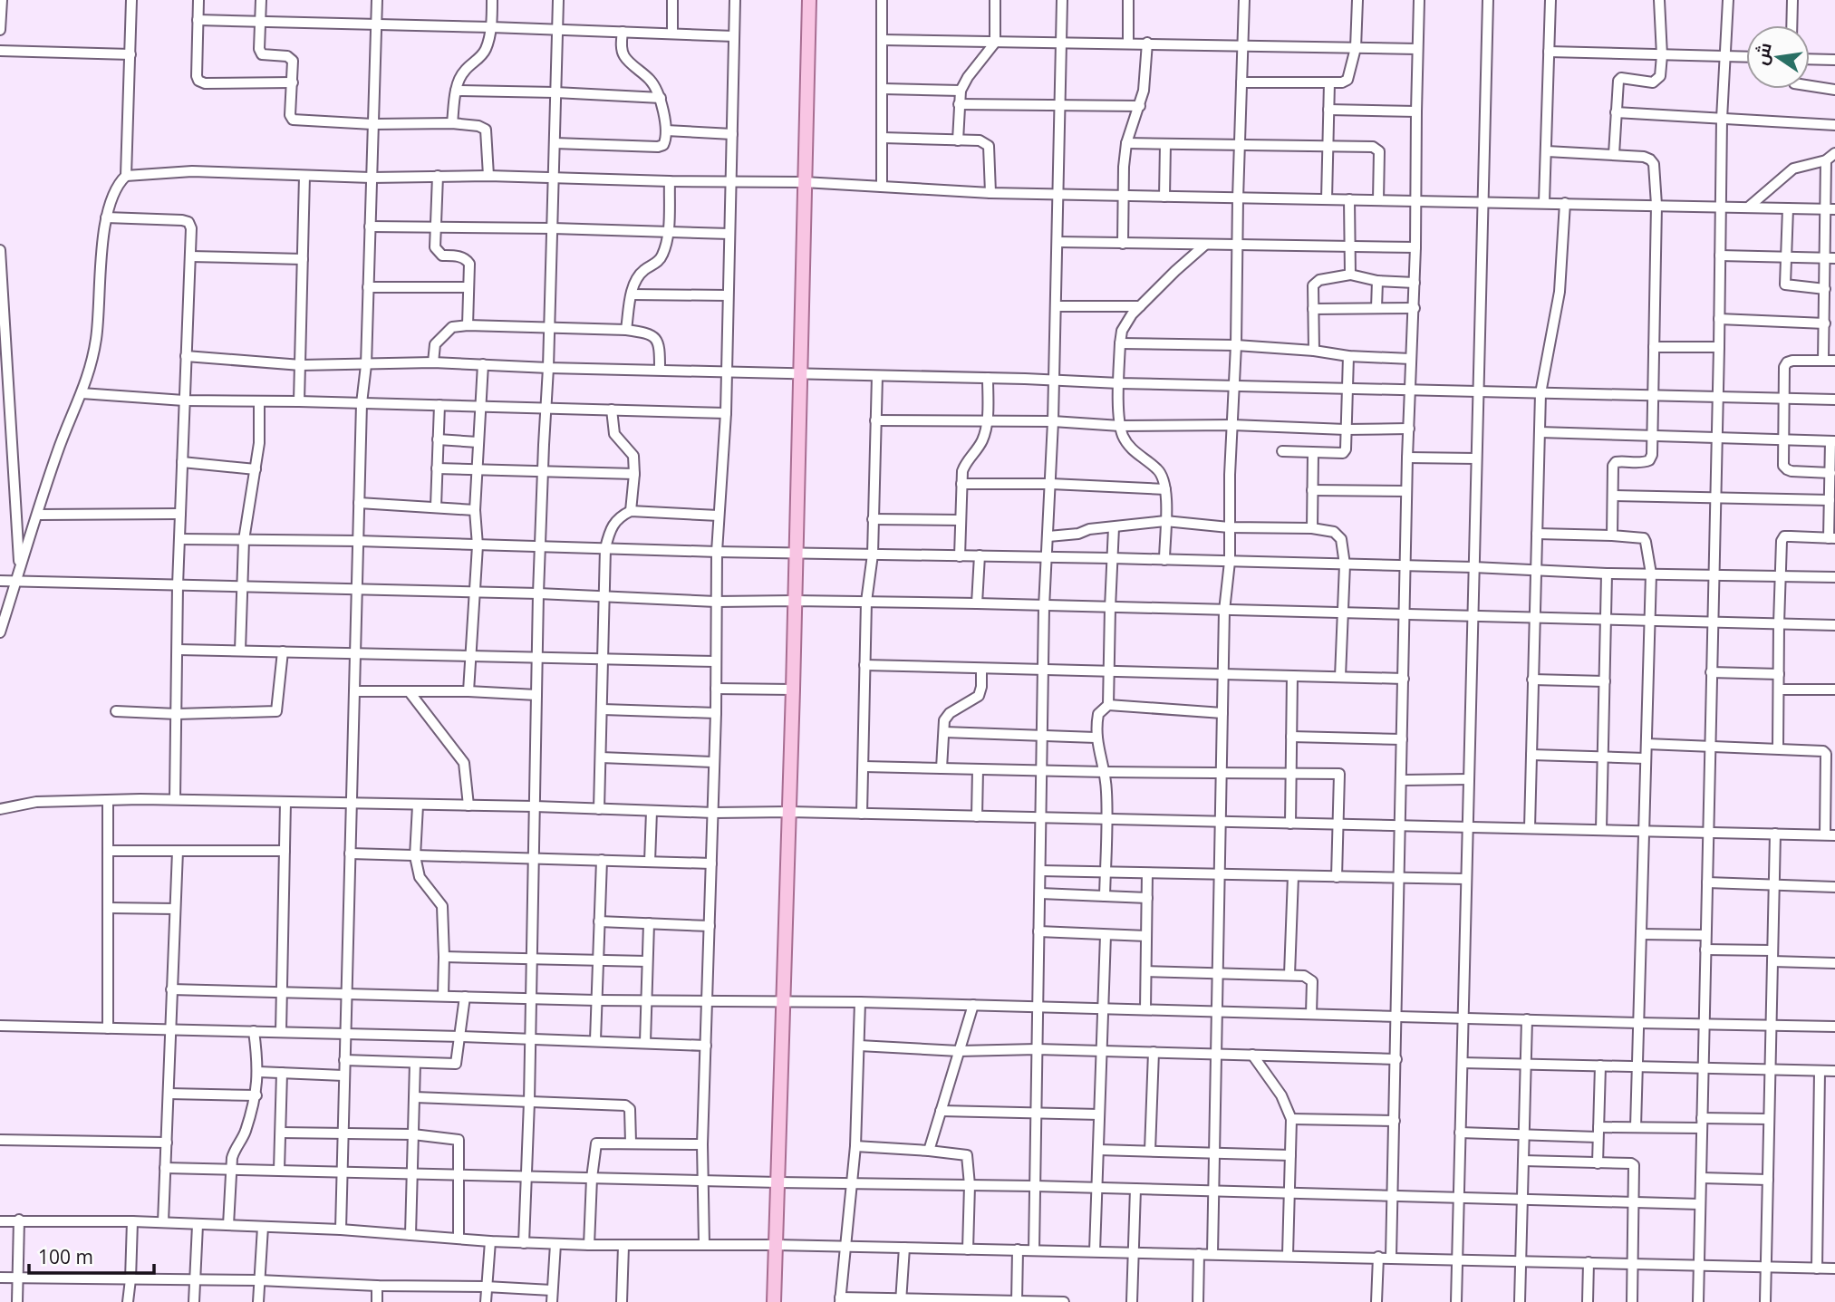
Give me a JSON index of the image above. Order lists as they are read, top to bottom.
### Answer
{
  "scale_bar": "100 m",
  "north": "left"
}
